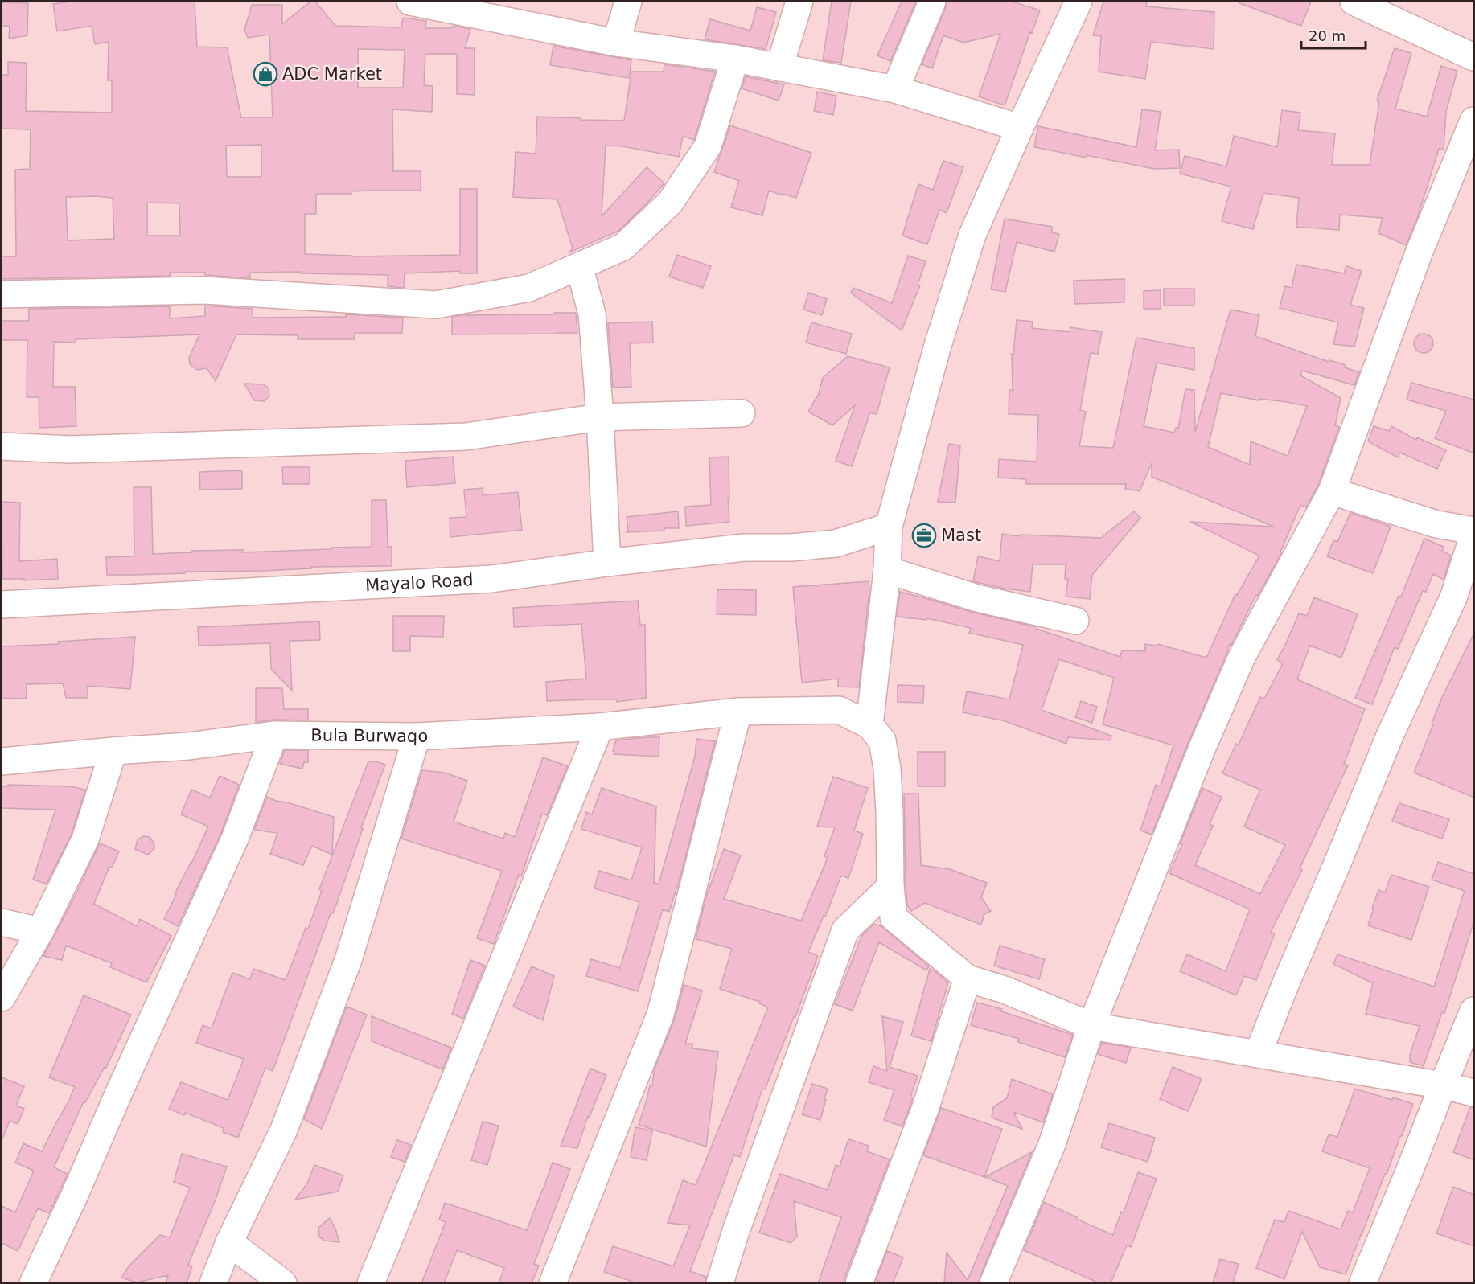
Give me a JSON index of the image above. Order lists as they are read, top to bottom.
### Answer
{
  "streets": {
    "street": ["Mayalo Road", "Bula Burwaqo"]
  },
  "places": {
    "shop": ["ADC Market"],
    "office": ["Mast"]
  },
  "scale_bar": "20 m"
}
